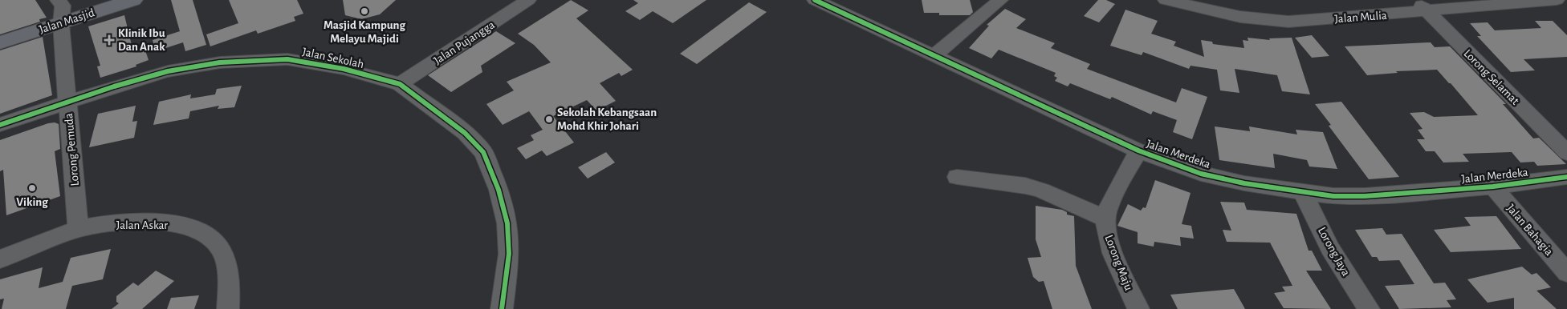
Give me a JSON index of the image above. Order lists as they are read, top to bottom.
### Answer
{
  "streets": {
    "main road": ["Jalan Masjid"],
    "street": [
      "Jalan Mulia",
      "Jalan Pujangga",
      "Jalan Sekolah",
      "Lorong Selamat",
      "Lorong Pemuda",
      "Jalan Merdeka",
      "Jalan Askar",
      "Jalan Bahagia",
      "Lorong Jaya",
      "Lorong Maju"
    ]
  },
  "crossings": [
    ["Jalan Mulia", "Lorong Selamat"],
    ["Jalan Masjid", "Lorong Pemuda"],
    ["Jalan Pujangga", "Jalan Sekolah"],
    ["Jalan Sekolah", "Lorong Pemuda"],
    ["Lorong Pemuda", "Jalan Askar"],
    ["Jalan Merdeka", "Jalan Bahagia"],
    ["Jalan Merdeka", "Lorong Jaya"],
    ["Jalan Merdeka", "Lorong Maju"]
  ],
  "places": {
    "other": ["Masjid Kampung Melayu Majidi", "Sekolah Kebangsaan Mohd Khir Johari", "Viking"],
    "health": ["Klinik Ibu Dan Anak"]
  }
}
